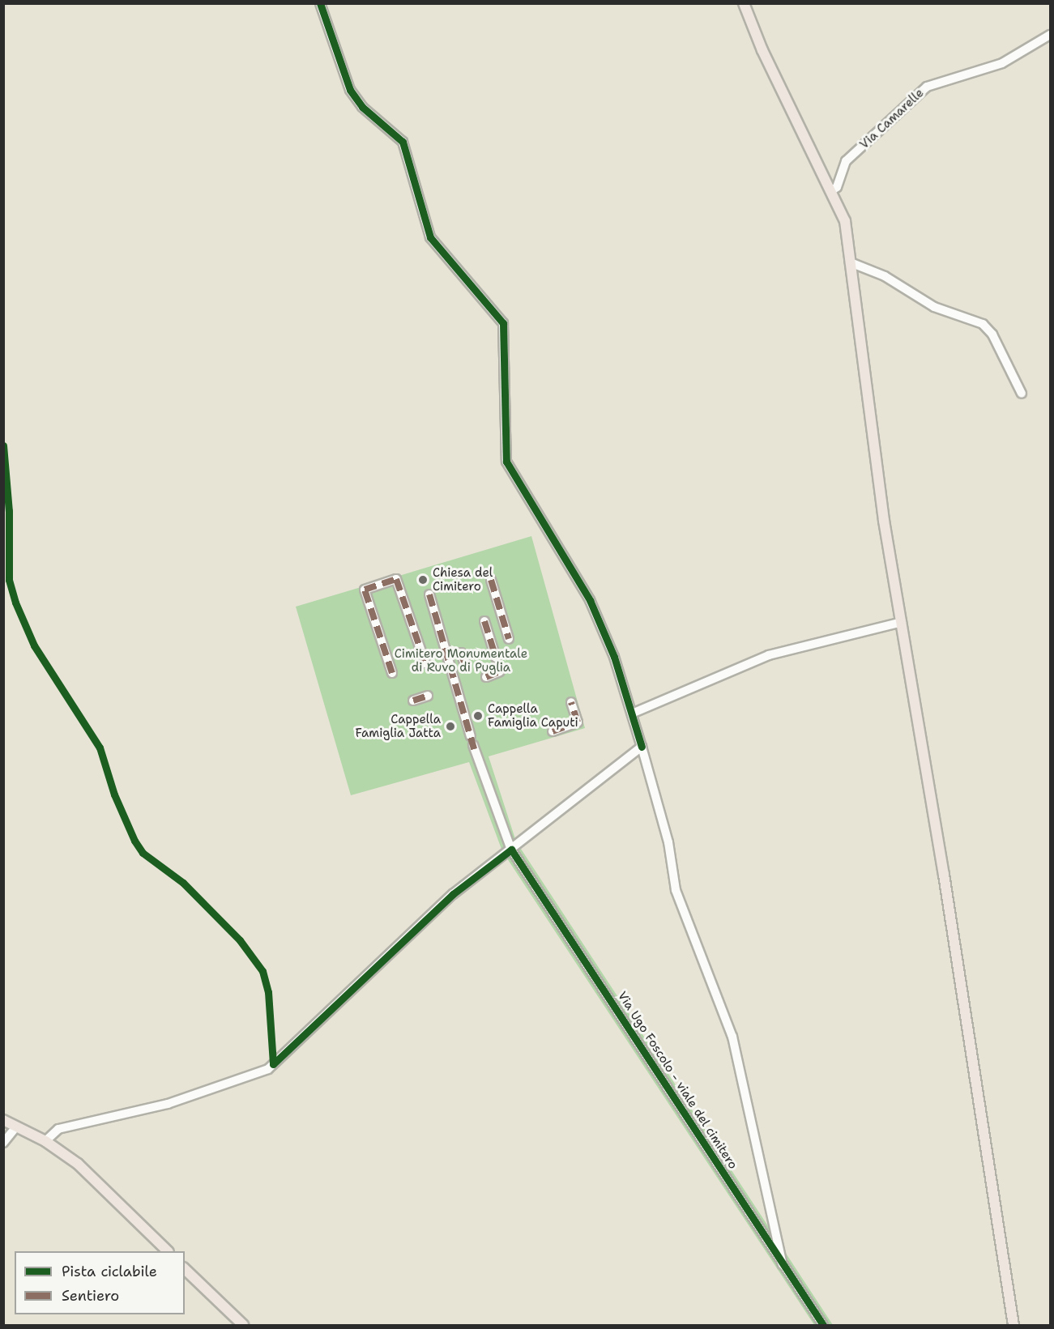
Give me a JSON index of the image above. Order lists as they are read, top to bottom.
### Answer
{
  "streets": {
    "street": ["Via Camarelle", "Via Ugo Foscolo - viale del cimitero"]
  },
  "parks": ["Cimitero Monumentale di Ruvo di Puglia"],
  "places": ["Chiesa del Cimitero", "Cappella Famiglia Caputi", "Cappella Famiglia Jatta"],
  "legend": ["Pista ciclabile", "Sentiero"]
}
